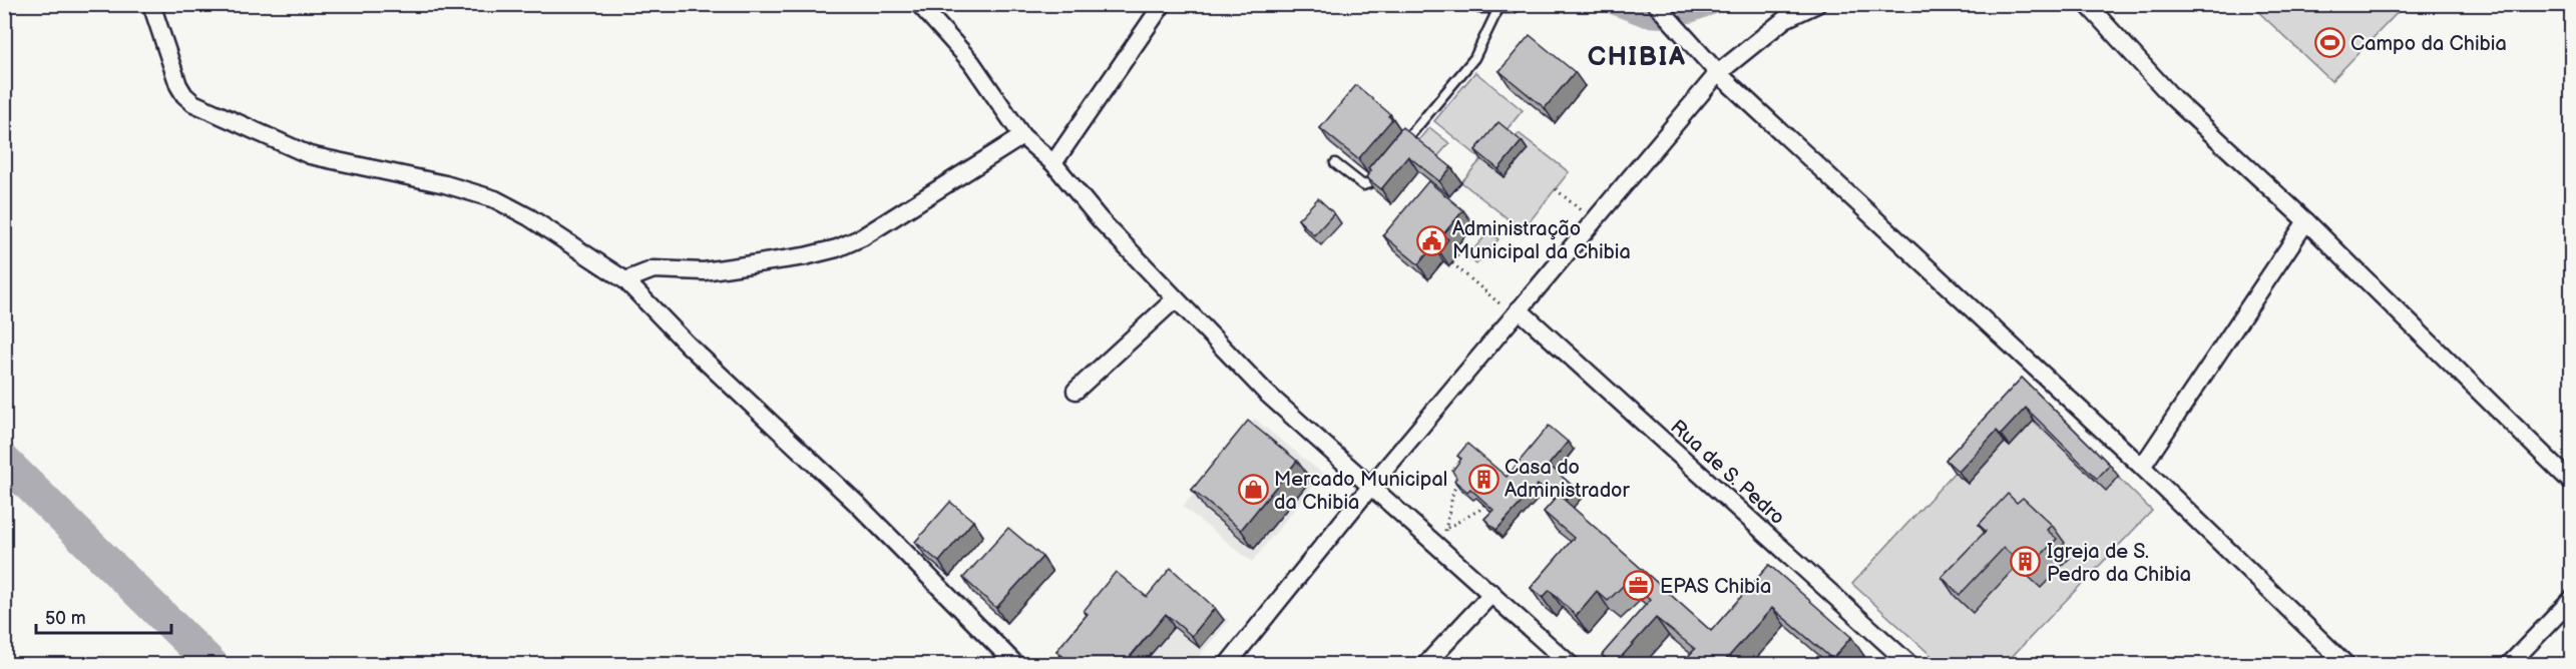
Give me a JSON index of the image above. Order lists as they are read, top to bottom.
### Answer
{
  "streets": {
    "street": ["Rua de S. Pedro"]
  },
  "districts": ["CHIBIA"],
  "places": {
    "sports": ["Campo da Chibia"],
    "public building": ["Administração Municipal da Chibia"],
    "building": ["Casa do Administrador", "Igreja de S. Pedro da Chibia"],
    "shop": ["Mercado Municipal da Chibia"],
    "office": ["EPAS Chibia"]
  },
  "scale_bar": "50 m"
}
